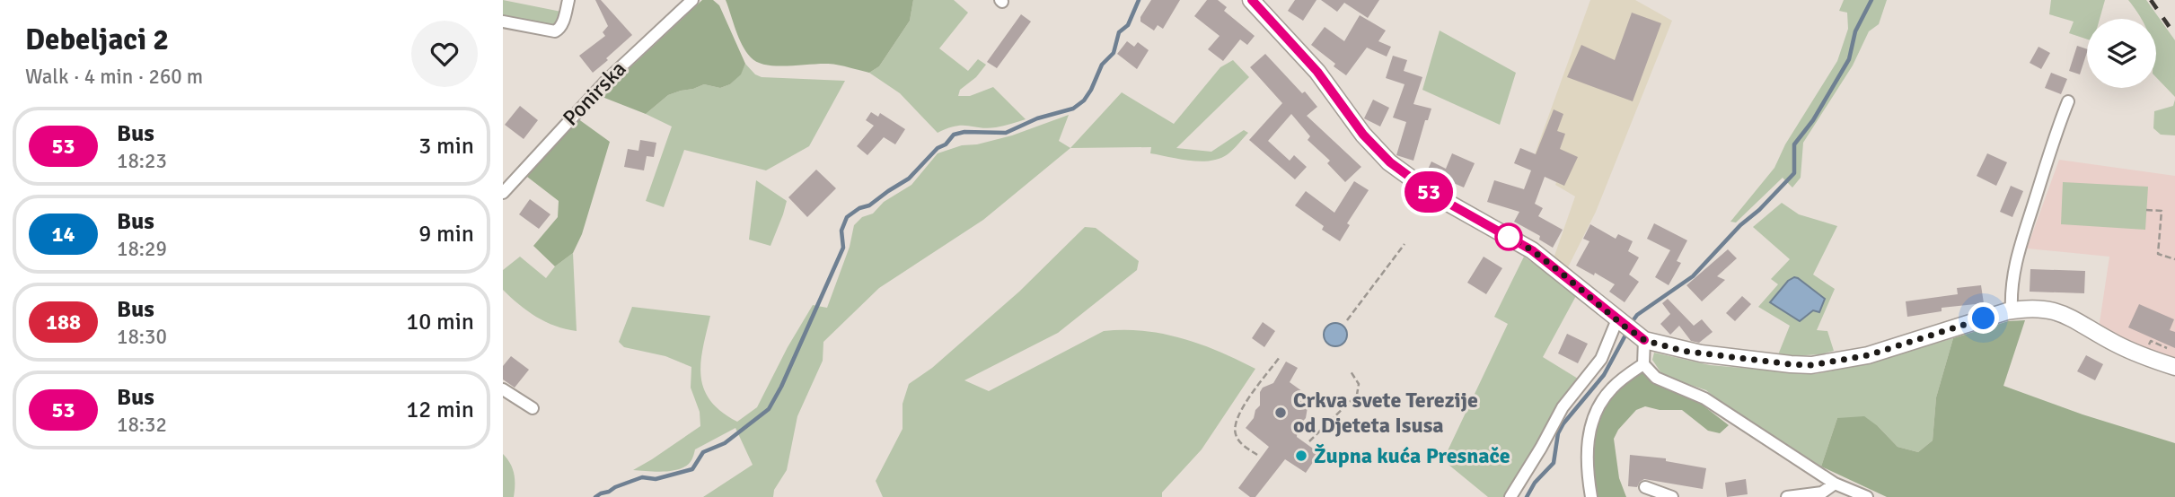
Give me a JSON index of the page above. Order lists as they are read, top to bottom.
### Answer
{
  "streets": {
    "street": ["Ponirska"]
  },
  "places": ["Crkva svete Terezije od Djeteta Isusa", "Župna kuća Presnače"],
  "lines": ["bus line 53"],
  "page": {
    "heading": ["Debeljaci 2", "Walk · 4 min · 260 m"],
    "on_map": "53",
    "list": [
      {
        "mark": "53",
        "name": "Bus",
        "note": "18:23",
        "value": "3 min"
      },
      {
        "mark": "14",
        "name": "Bus",
        "note": "18:29",
        "value": "9 min"
      },
      {
        "mark": "188",
        "name": "Bus",
        "note": "18:30",
        "value": "10 min"
      },
      {
        "mark": "53",
        "name": "Bus",
        "note": "18:32",
        "value": "12 min"
      }
    ]
  }
}
